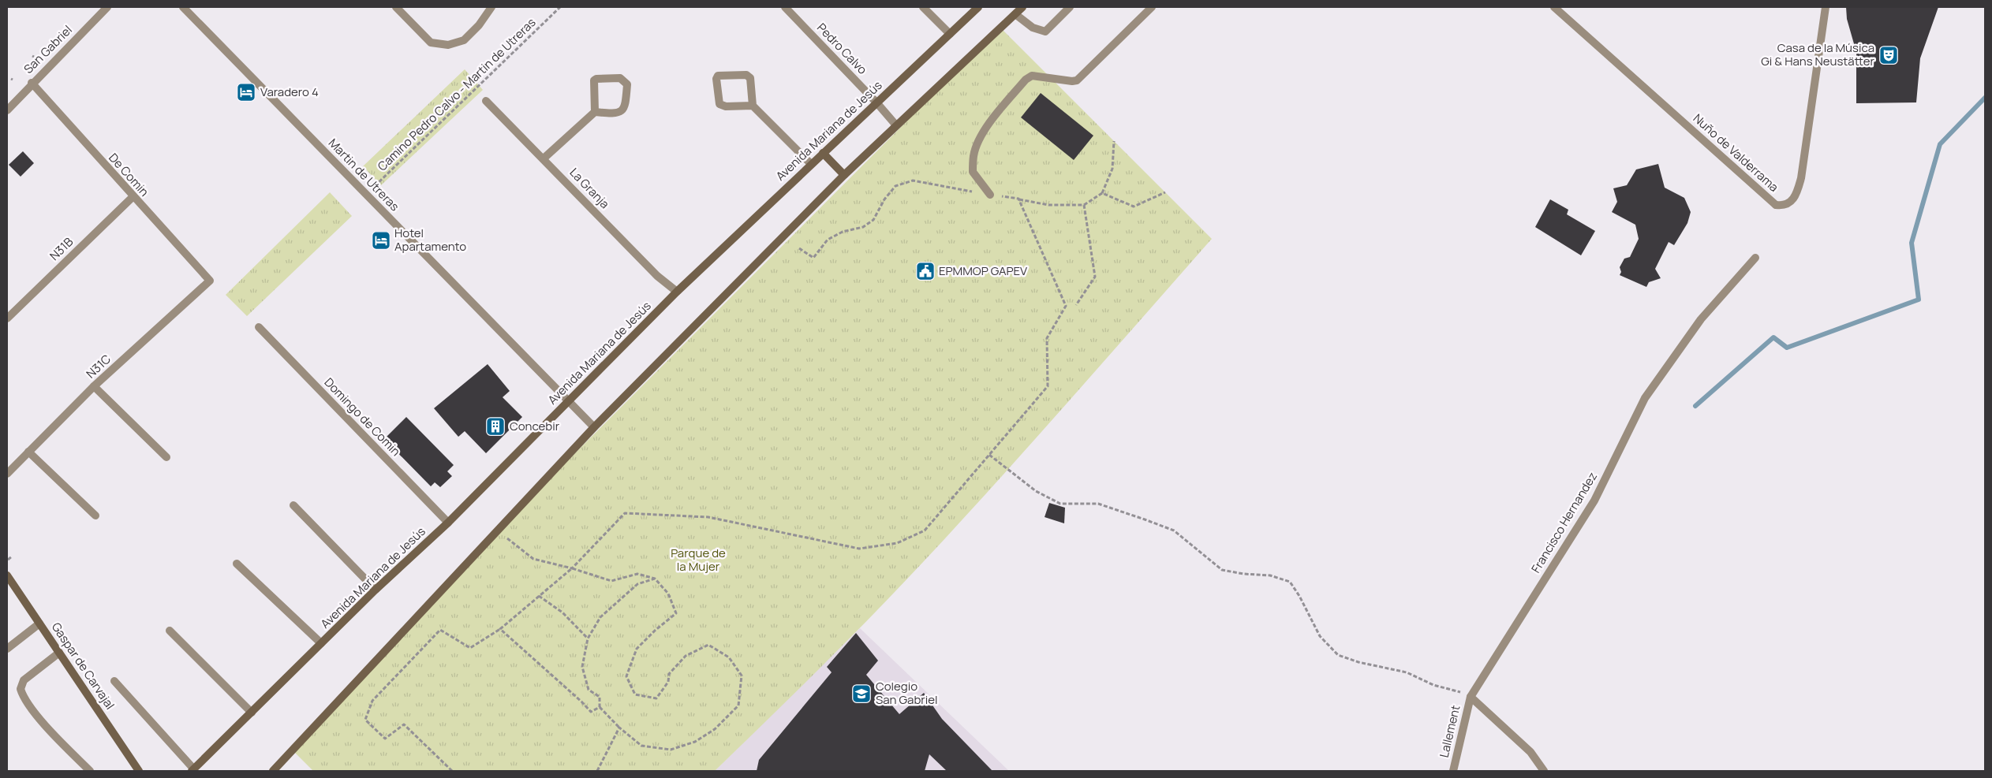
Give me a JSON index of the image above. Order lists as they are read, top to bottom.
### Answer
{
  "streets": {
    "main road": ["Avenida Mariana de Jesús", "Gaspar de Carvajal"],
    "street": [
      "Pedro Calvo",
      "San Gabriel",
      "Nuño de Valderrama",
      "De Comin",
      "Martin de Utreras",
      "La Granja",
      "N31B",
      "N31C",
      "Domingo de Comin",
      "Francisco Hernandez",
      "Lallement"
    ],
    "path": ["Camino Pedro Calvo - Martin de Utreras"]
  },
  "crossings": [
    ["Pedro Calvo", "Avenida Mariana de Jesús"],
    ["San Gabriel", "De Comin"],
    ["Camino Pedro Calvo - Martin de Utreras", "Martin de Utreras"],
    ["Avenida Mariana de Jesús", "Martin de Utreras"],
    ["Avenida Mariana de Jesús", "La Granja"],
    ["Avenida Mariana de Jesús", "Domingo de Comin"],
    ["De Comin", "N31B"],
    ["De Comin", "N31C"],
    ["Francisco Hernandez", "Lallement"]
  ],
  "parks": ["Parque de la Mujer"],
  "places": {
    "theatre": ["Casa de la Música Gi & Hans Neustätter"],
    "hotel": ["Varadero 4", "Hotel Apartamento"],
    "public building": ["EPMMOP GAPEV"],
    "building": ["Concebir"],
    "school or university": ["Colegio San Gabriel"]
  }
}
